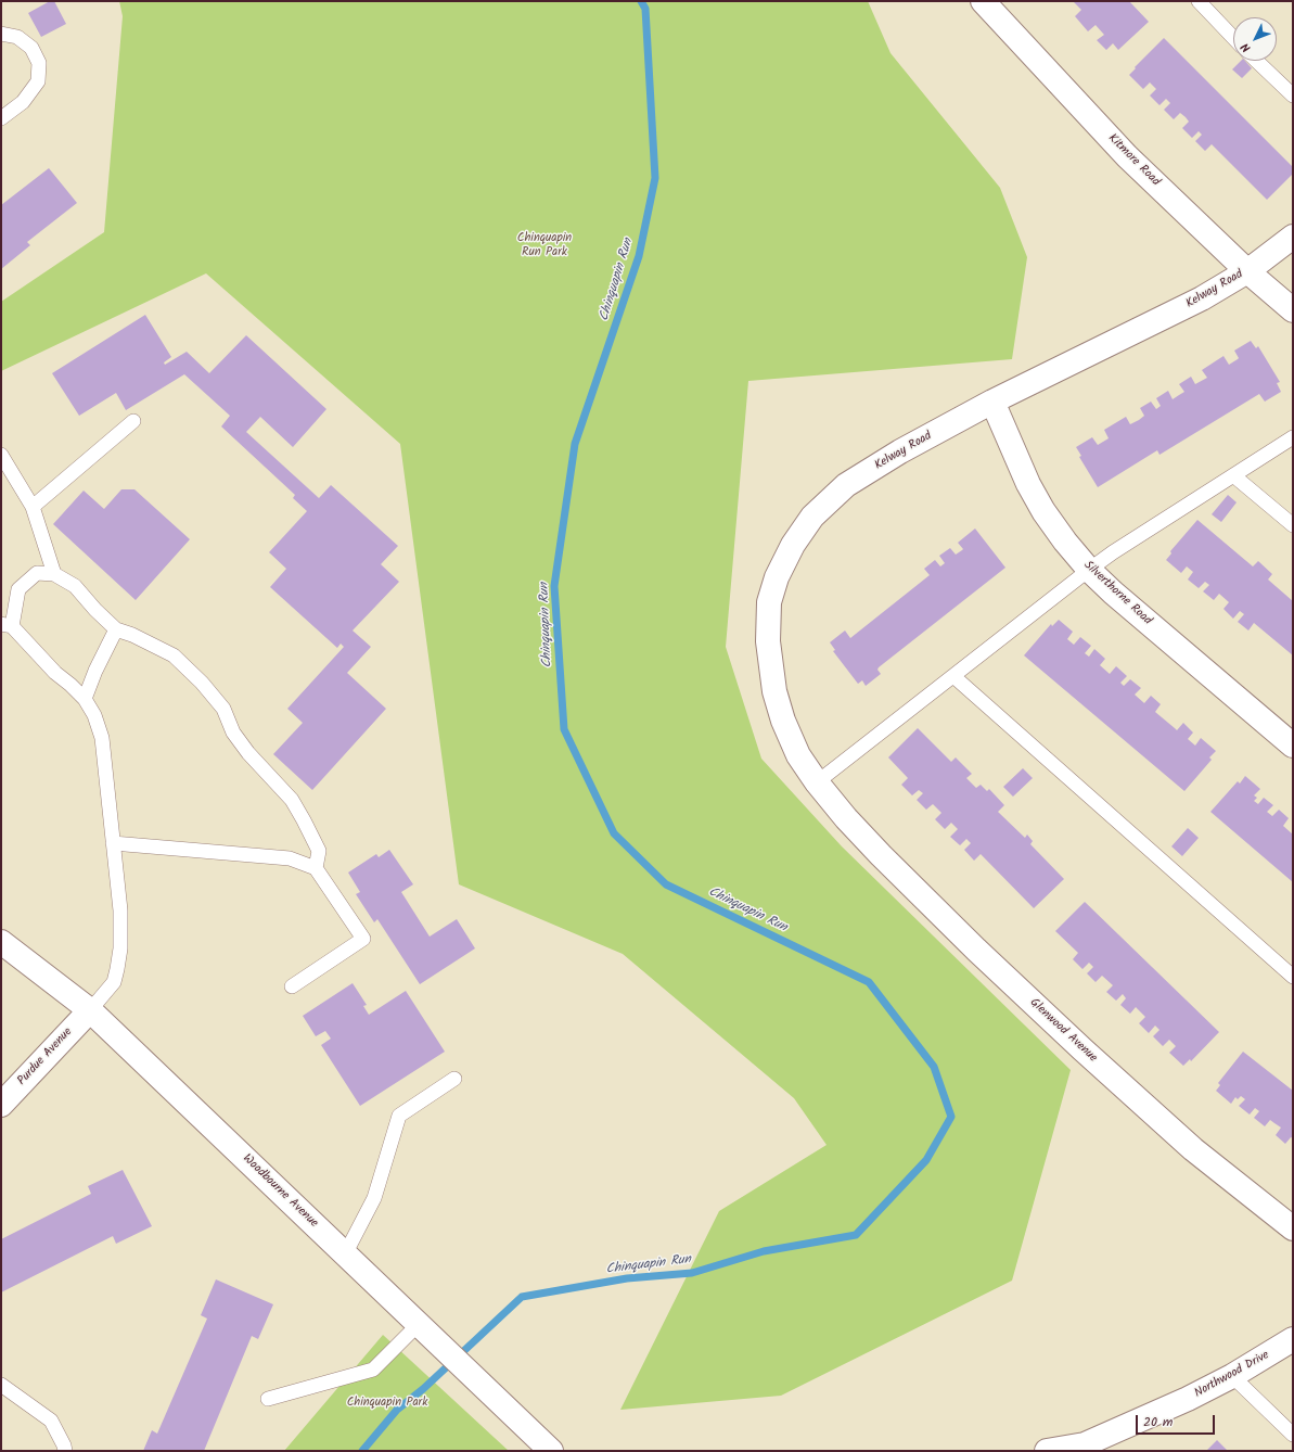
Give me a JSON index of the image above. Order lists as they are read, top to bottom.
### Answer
{
  "streets": {
    "street": [
      "Kitmore Road",
      "Kelway Road",
      "Silverthorne Road",
      "Glenwood Avenue",
      "Purdue Avenue",
      "Woodbourne Avenue",
      "Northwood Drive"
    ]
  },
  "crossings": [
    ["Kitmore Road", "Kelway Road"],
    ["Kelway Road", "Silverthorne Road"],
    ["Kelway Road", "Glenwood Avenue"],
    ["Purdue Avenue", "Woodbourne Avenue"]
  ],
  "water": ["Chinquapin Run"],
  "parks": ["Chinquapin Run Park", "Chinquapin Park"],
  "scale_bar": "20 m",
  "north": "bottom left"
}
